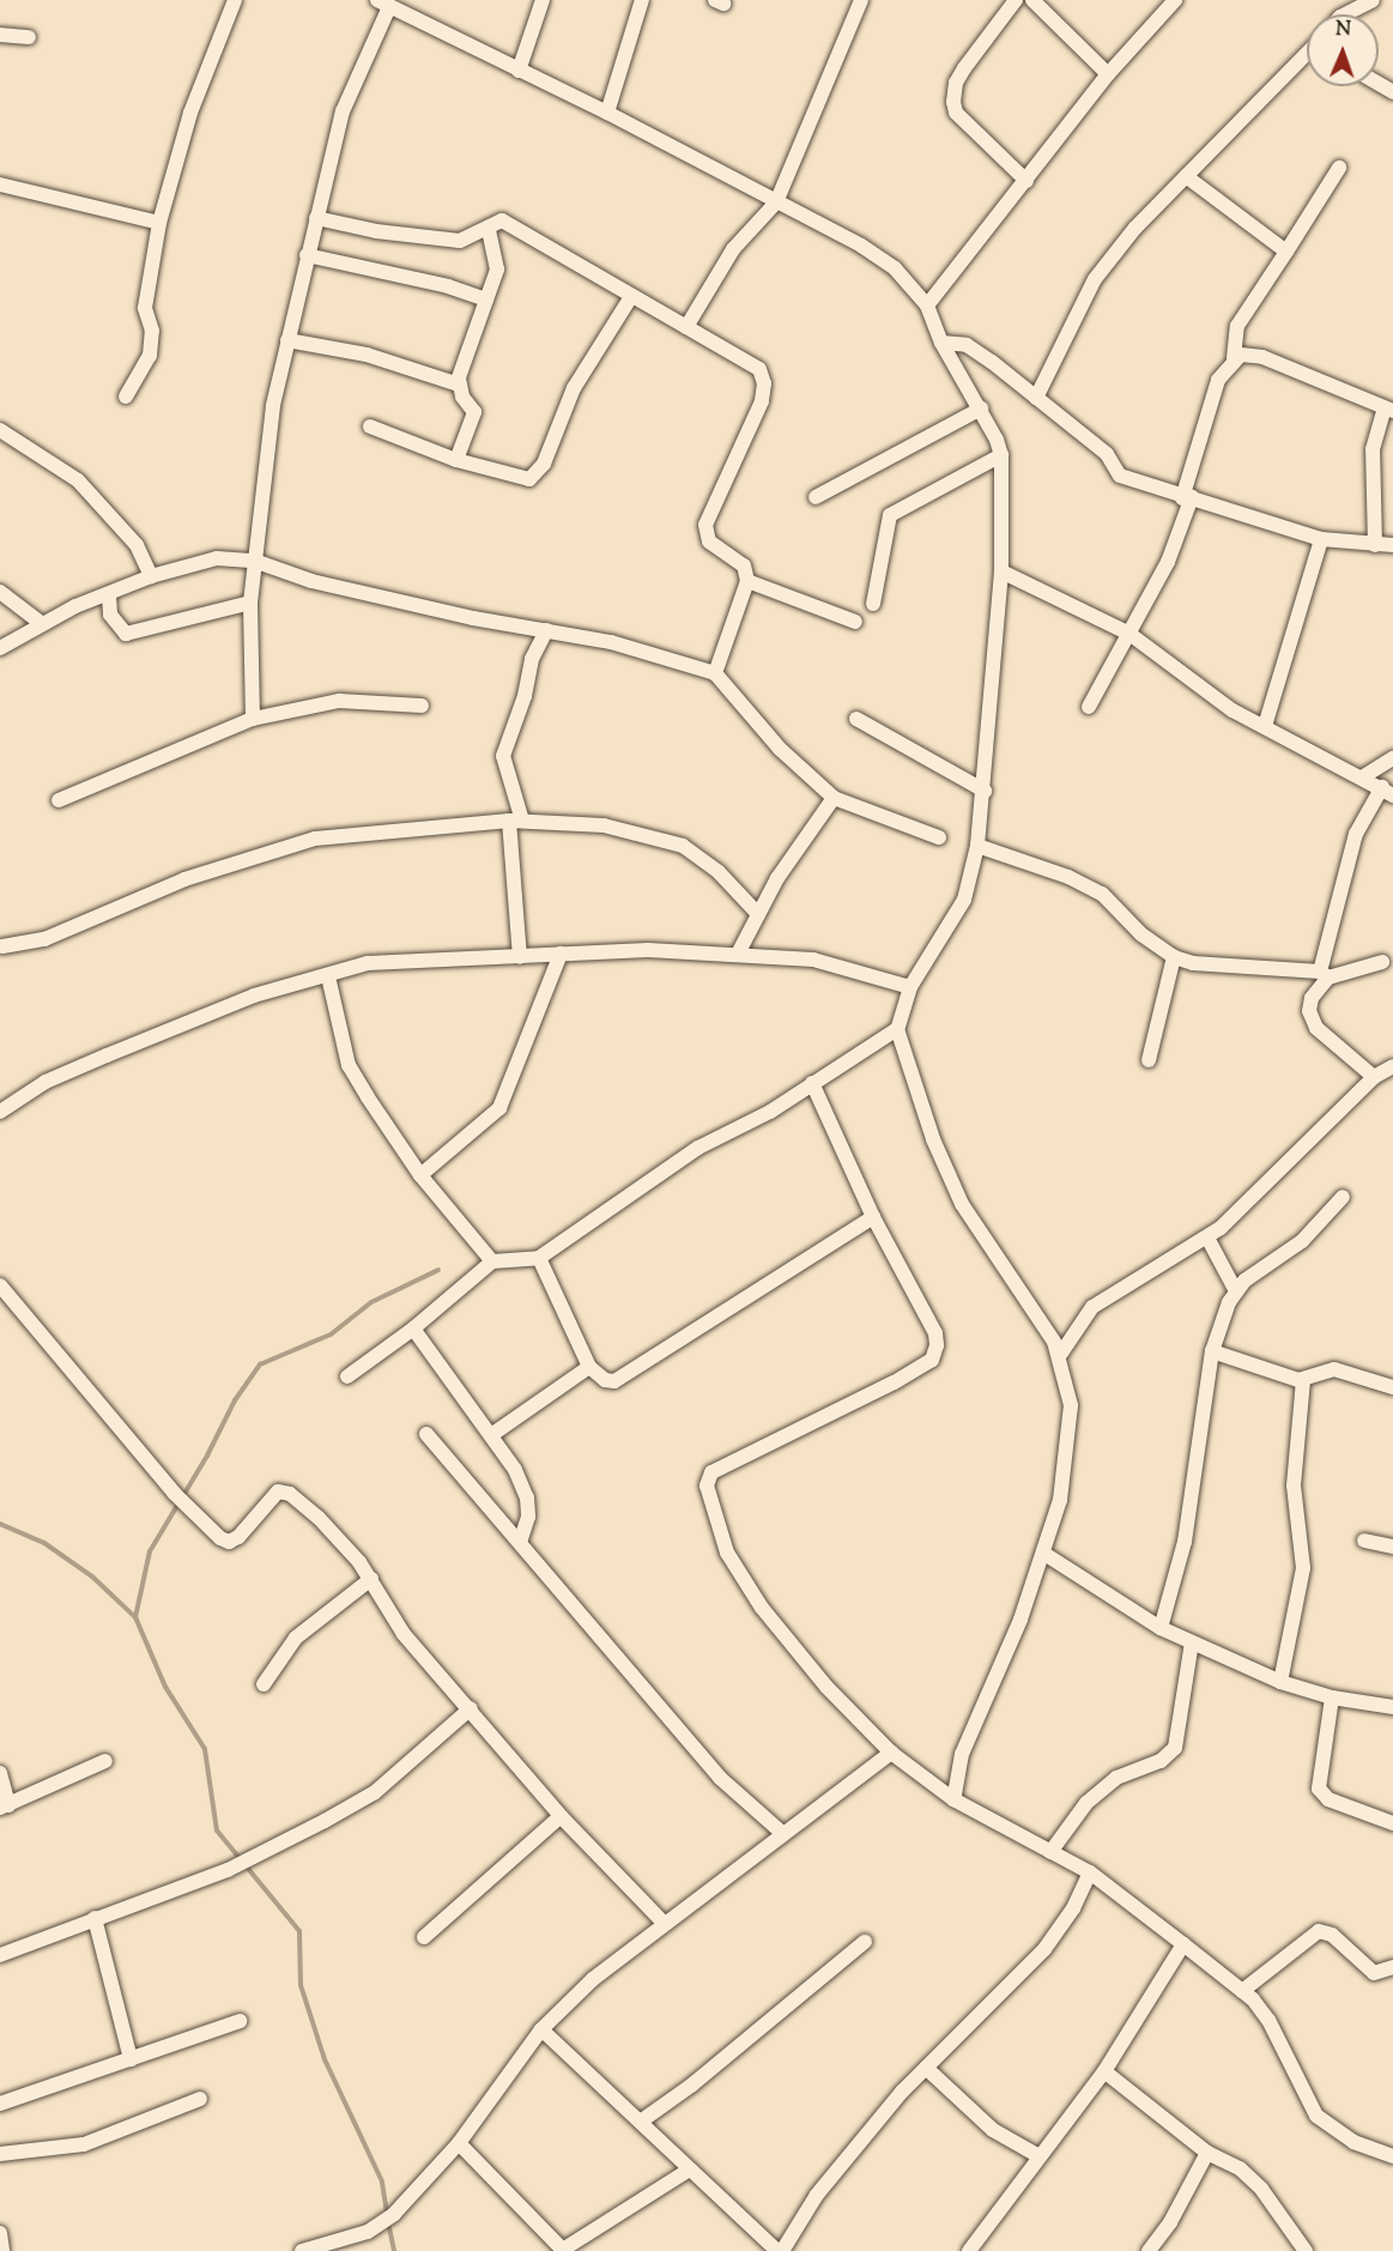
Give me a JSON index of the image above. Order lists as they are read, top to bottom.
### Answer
{
  "north": "top"
}
